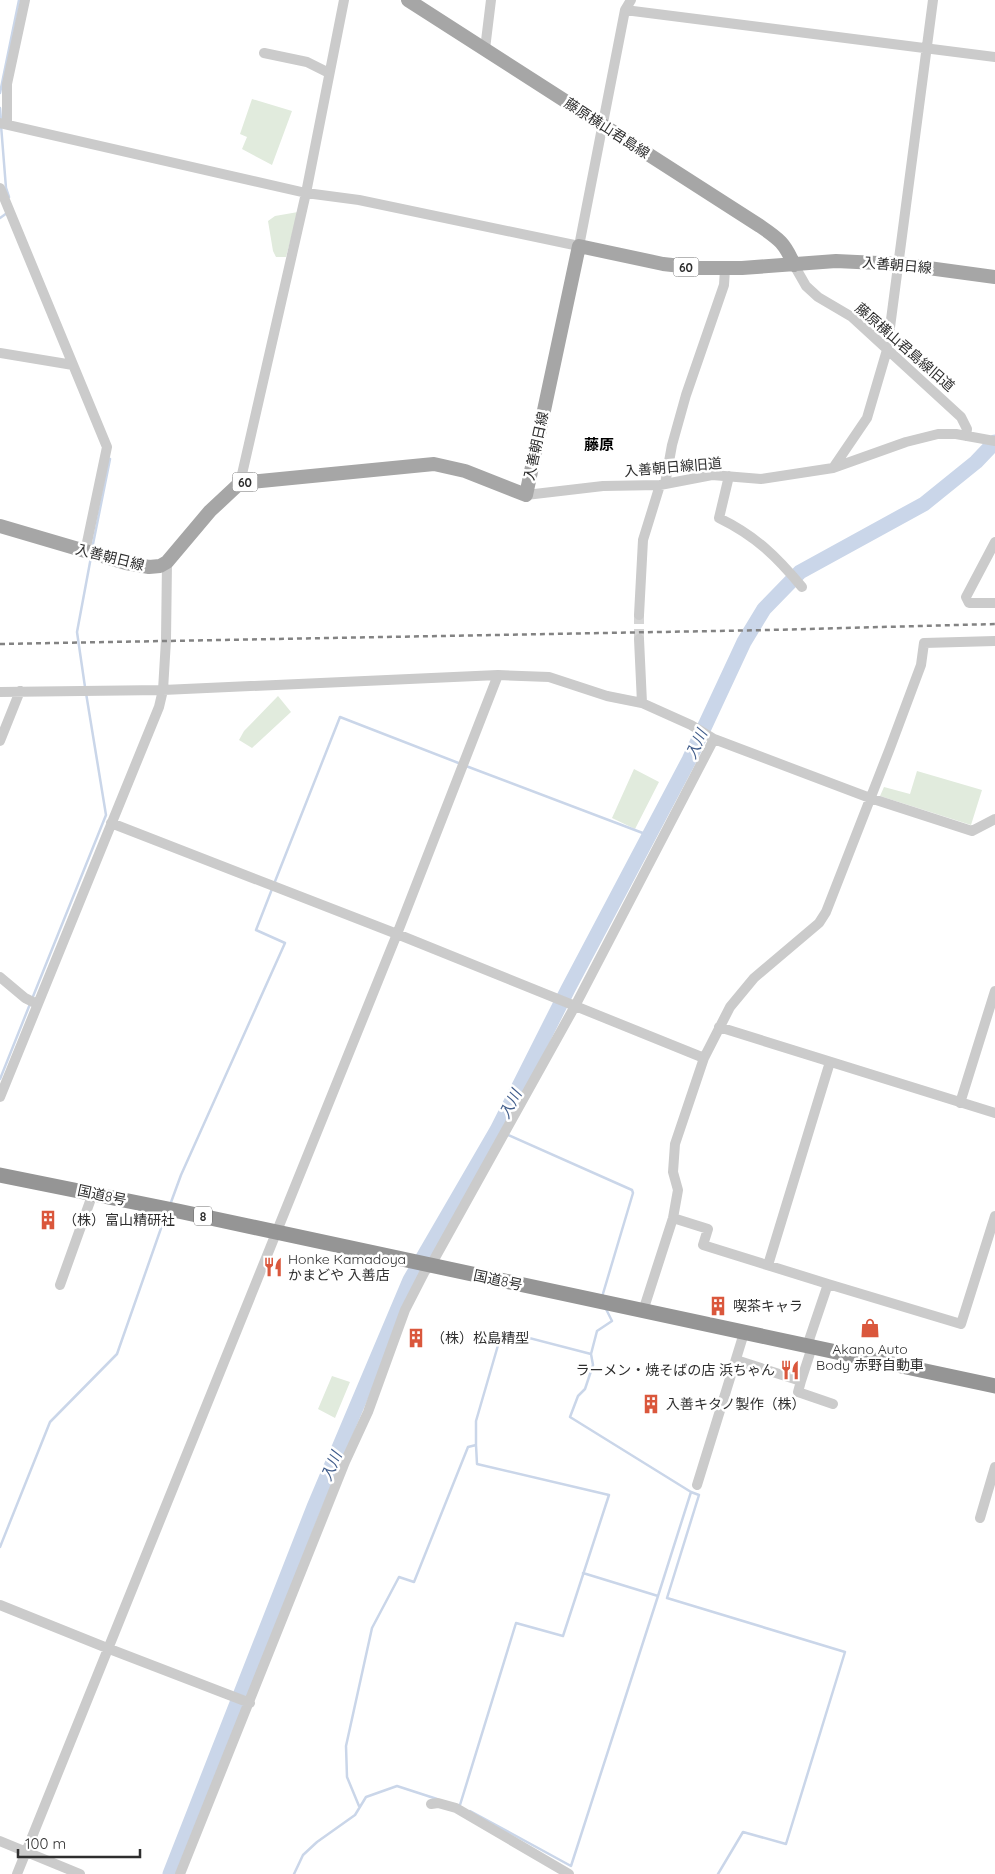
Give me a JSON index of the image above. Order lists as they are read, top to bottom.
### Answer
{
  "streets": {
    "highway": ["国道8号", "8"],
    "main road": ["藤原横山君島線", "入善朝日線", "60"],
    "street": ["藤原横山君島線旧道", "入善朝日線旧道"]
  },
  "crossings": [
    ["藤原横山君島線", "入善朝日線"],
    ["藤原横山君島線", "藤原横山君島線旧道"],
    ["入善朝日線", "60"],
    ["入善朝日線", "藤原横山君島線旧道"],
    ["入善朝日線", "入善朝日線旧道"],
    ["藤原横山君島線旧道", "入善朝日線旧道"]
  ],
  "districts": ["藤原"],
  "water": ["入川"],
  "places": {
    "building": [
      "（株）富山精研社",
      "喫茶キャラ",
      "（株）松島精型",
      "入善キタノ製作（株）"
    ],
    "restaurant": ["Honke Kamadoya かまどや 入善店", "ラーメン・焼そばの店 浜ちゃん"],
    "shop": ["Akano Auto Body 赤野自動車"]
  },
  "scale_bar": "100 m"
}
